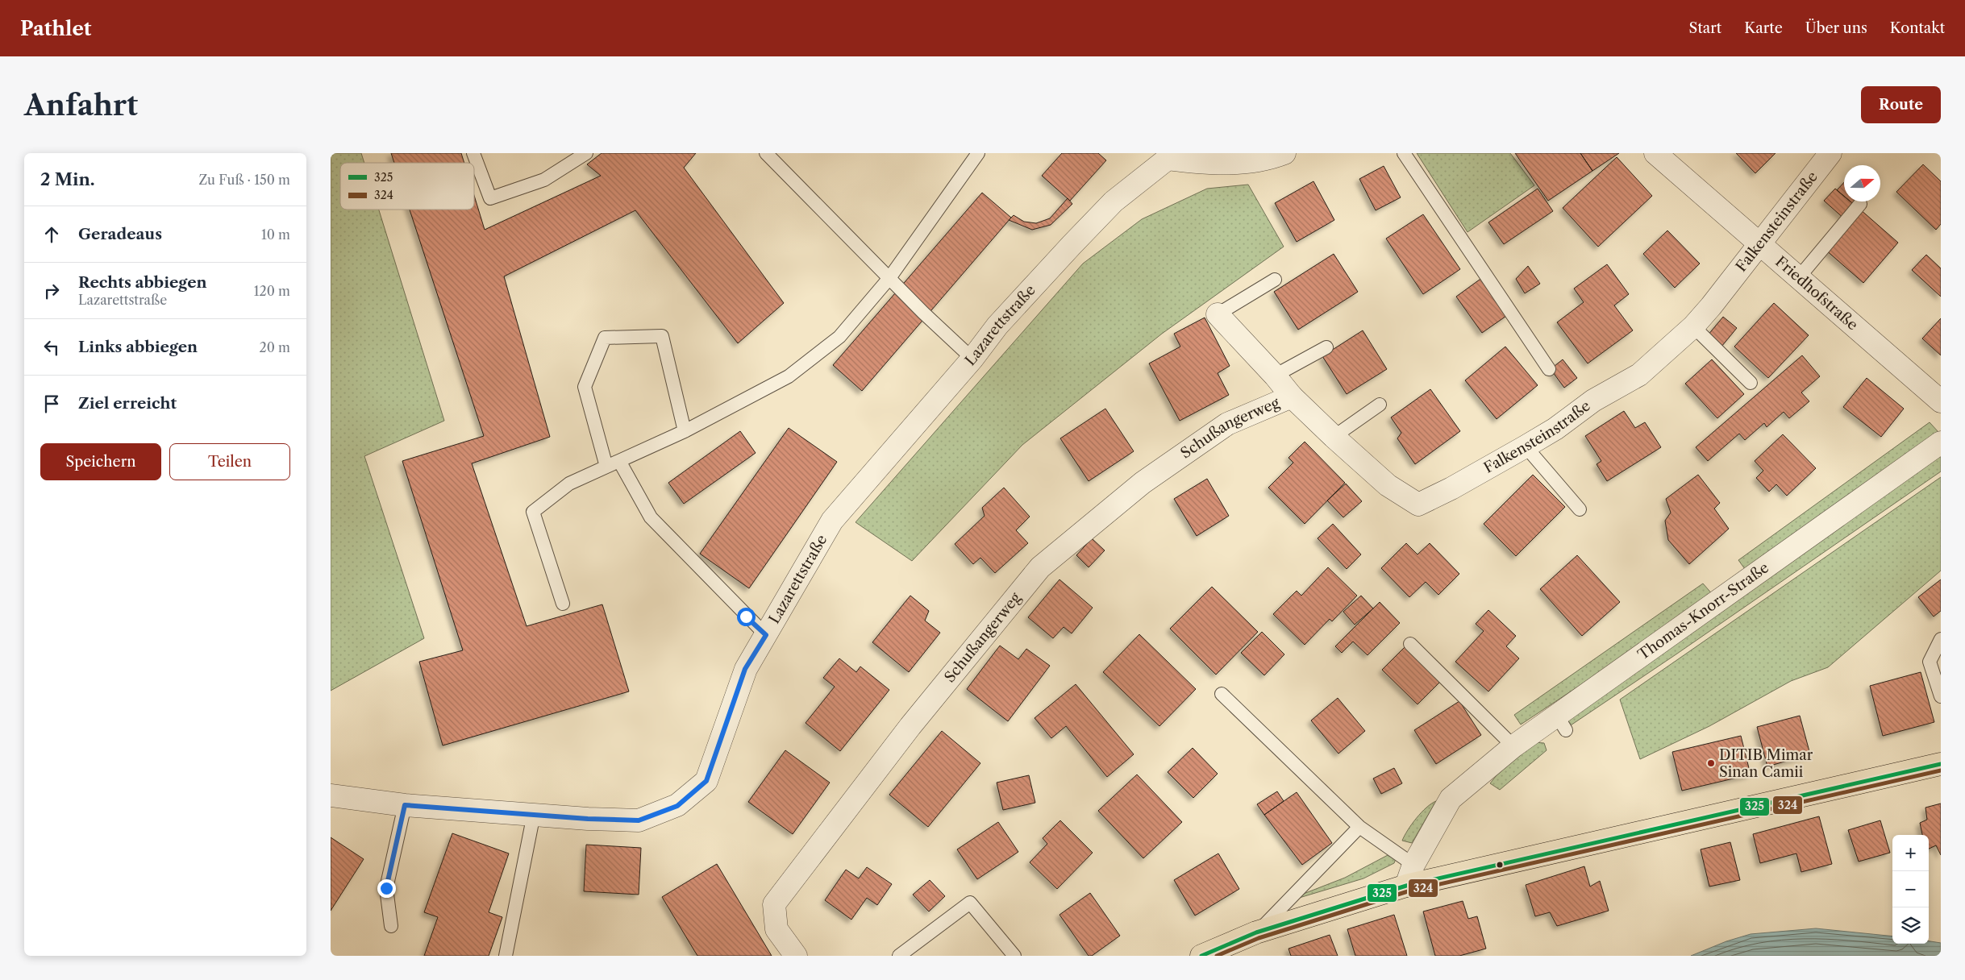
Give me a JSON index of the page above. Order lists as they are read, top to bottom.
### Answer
{
  "streets": {
    "street": [
      "Falkensteinstraße",
      "Friedhofstraße",
      "Lazarettstraße",
      "Schußangerweg",
      "Thomas-Knorr-Straße"
    ]
  },
  "crossings": [
    ["Falkensteinstraße", "Friedhofstraße"],
    ["Falkensteinstraße", "Schußangerweg"]
  ],
  "places": ["DITIB Mimar Sinan Camii"],
  "lines": ["transit line 325", "transit line 324"],
  "legend": ["325", "324"],
  "north": "right",
  "page": {
    "header": "Pathlet",
    "nav": [
      "Start",
      "Karte",
      "Über uns",
      "Kontakt"
    ],
    "buttons": [
      "Route",
      ["Speichern", "Teilen"]
    ],
    "title": "Anfahrt",
    "heading": ["2 Min.", "Zu Fuß · 150 m"],
    "list": [
      ["Geradeaus", "10 m"],
      ["Rechts abbiegen", "Lazarettstraße", "120 m"],
      ["Links abbiegen", "20 m"],
      "Ziel erreicht"
    ],
    "map_buttons": ["+", "−"]
  }
}
